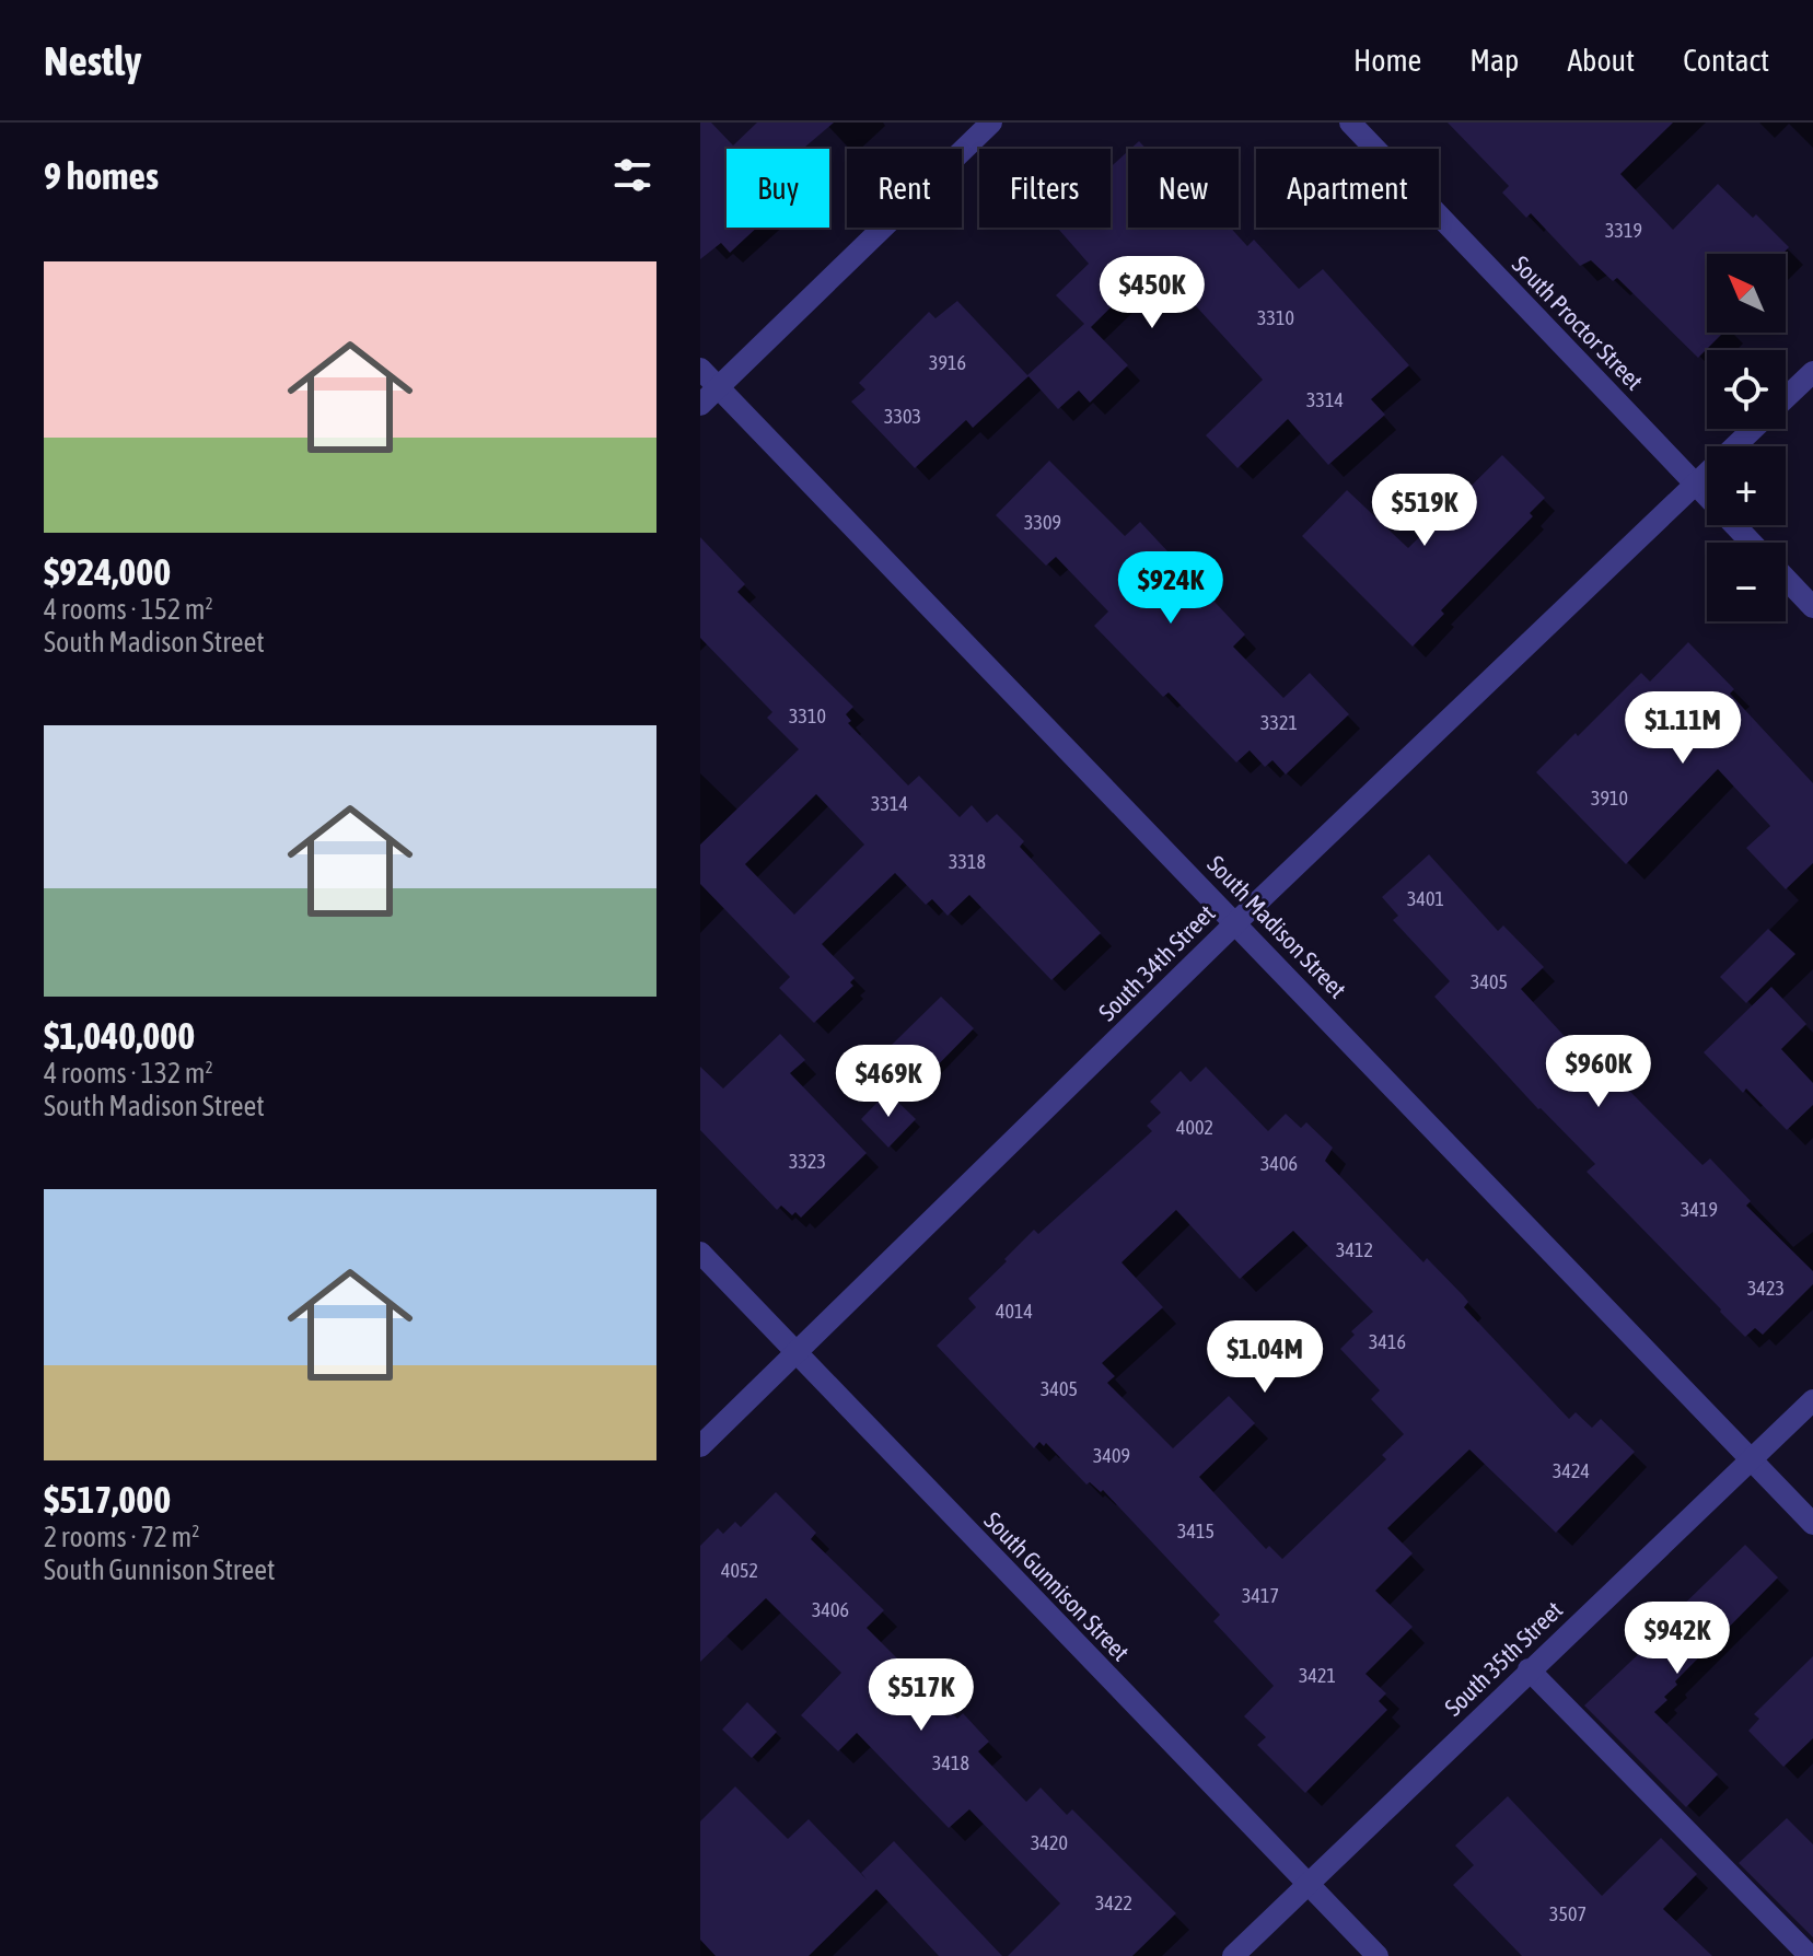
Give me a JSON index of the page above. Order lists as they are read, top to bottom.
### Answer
{
  "streets": {
    "street": [
      "South Proctor Street",
      "South Madison Street",
      "South 34th Street",
      "South Gunnison Street",
      "South 35th Street"
    ]
  },
  "crossings": [
    ["South Proctor Street", "South 34th Street"],
    ["South Madison Street", "South 34th Street"],
    ["South Madison Street", "South 35th Street"],
    ["South 34th Street", "South Gunnison Street"],
    ["South Gunnison Street", "South 35th Street"]
  ],
  "house_numbers": [
    "3319",
    "3310",
    "3916",
    "3314",
    "3303",
    "3309",
    "3310",
    "3321",
    "3910",
    "3314",
    "3318",
    "3401",
    "3405",
    "4002",
    "3323",
    "3406",
    "3419",
    "3412",
    "3423",
    "4014",
    "3416",
    "3405",
    "3409",
    "3424",
    "3415",
    "4052",
    "3417",
    "3406",
    "3421",
    "3418",
    "3420",
    "3422",
    "3507"
  ],
  "north": "top left",
  "page": {
    "header": "Nestly",
    "nav": [
      "Home",
      "Map",
      "About",
      "Contact"
    ],
    "heading": "9 homes",
    "chip": [
      "Buy",
      "Rent",
      "Filters",
      "New",
      "Apartment"
    ],
    "list": [
      {
        "name": "$924,000",
        "note": "4 rooms · 152 m² · South Madison Street"
      },
      {
        "name": "$1,040,000",
        "note": "4 rooms · 132 m² · South Madison Street"
      },
      {
        "name": "$517,000",
        "note": "2 rooms · 72 m² · South Gunnison Street"
      }
    ],
    "map_buttons": ["+", "−"],
    "price": [
      "$450K",
      "$519K",
      "$924K",
      "$1.11M",
      "$960K",
      "$469K",
      "$1.04M",
      "$942K",
      "$517K"
    ]
  }
}
